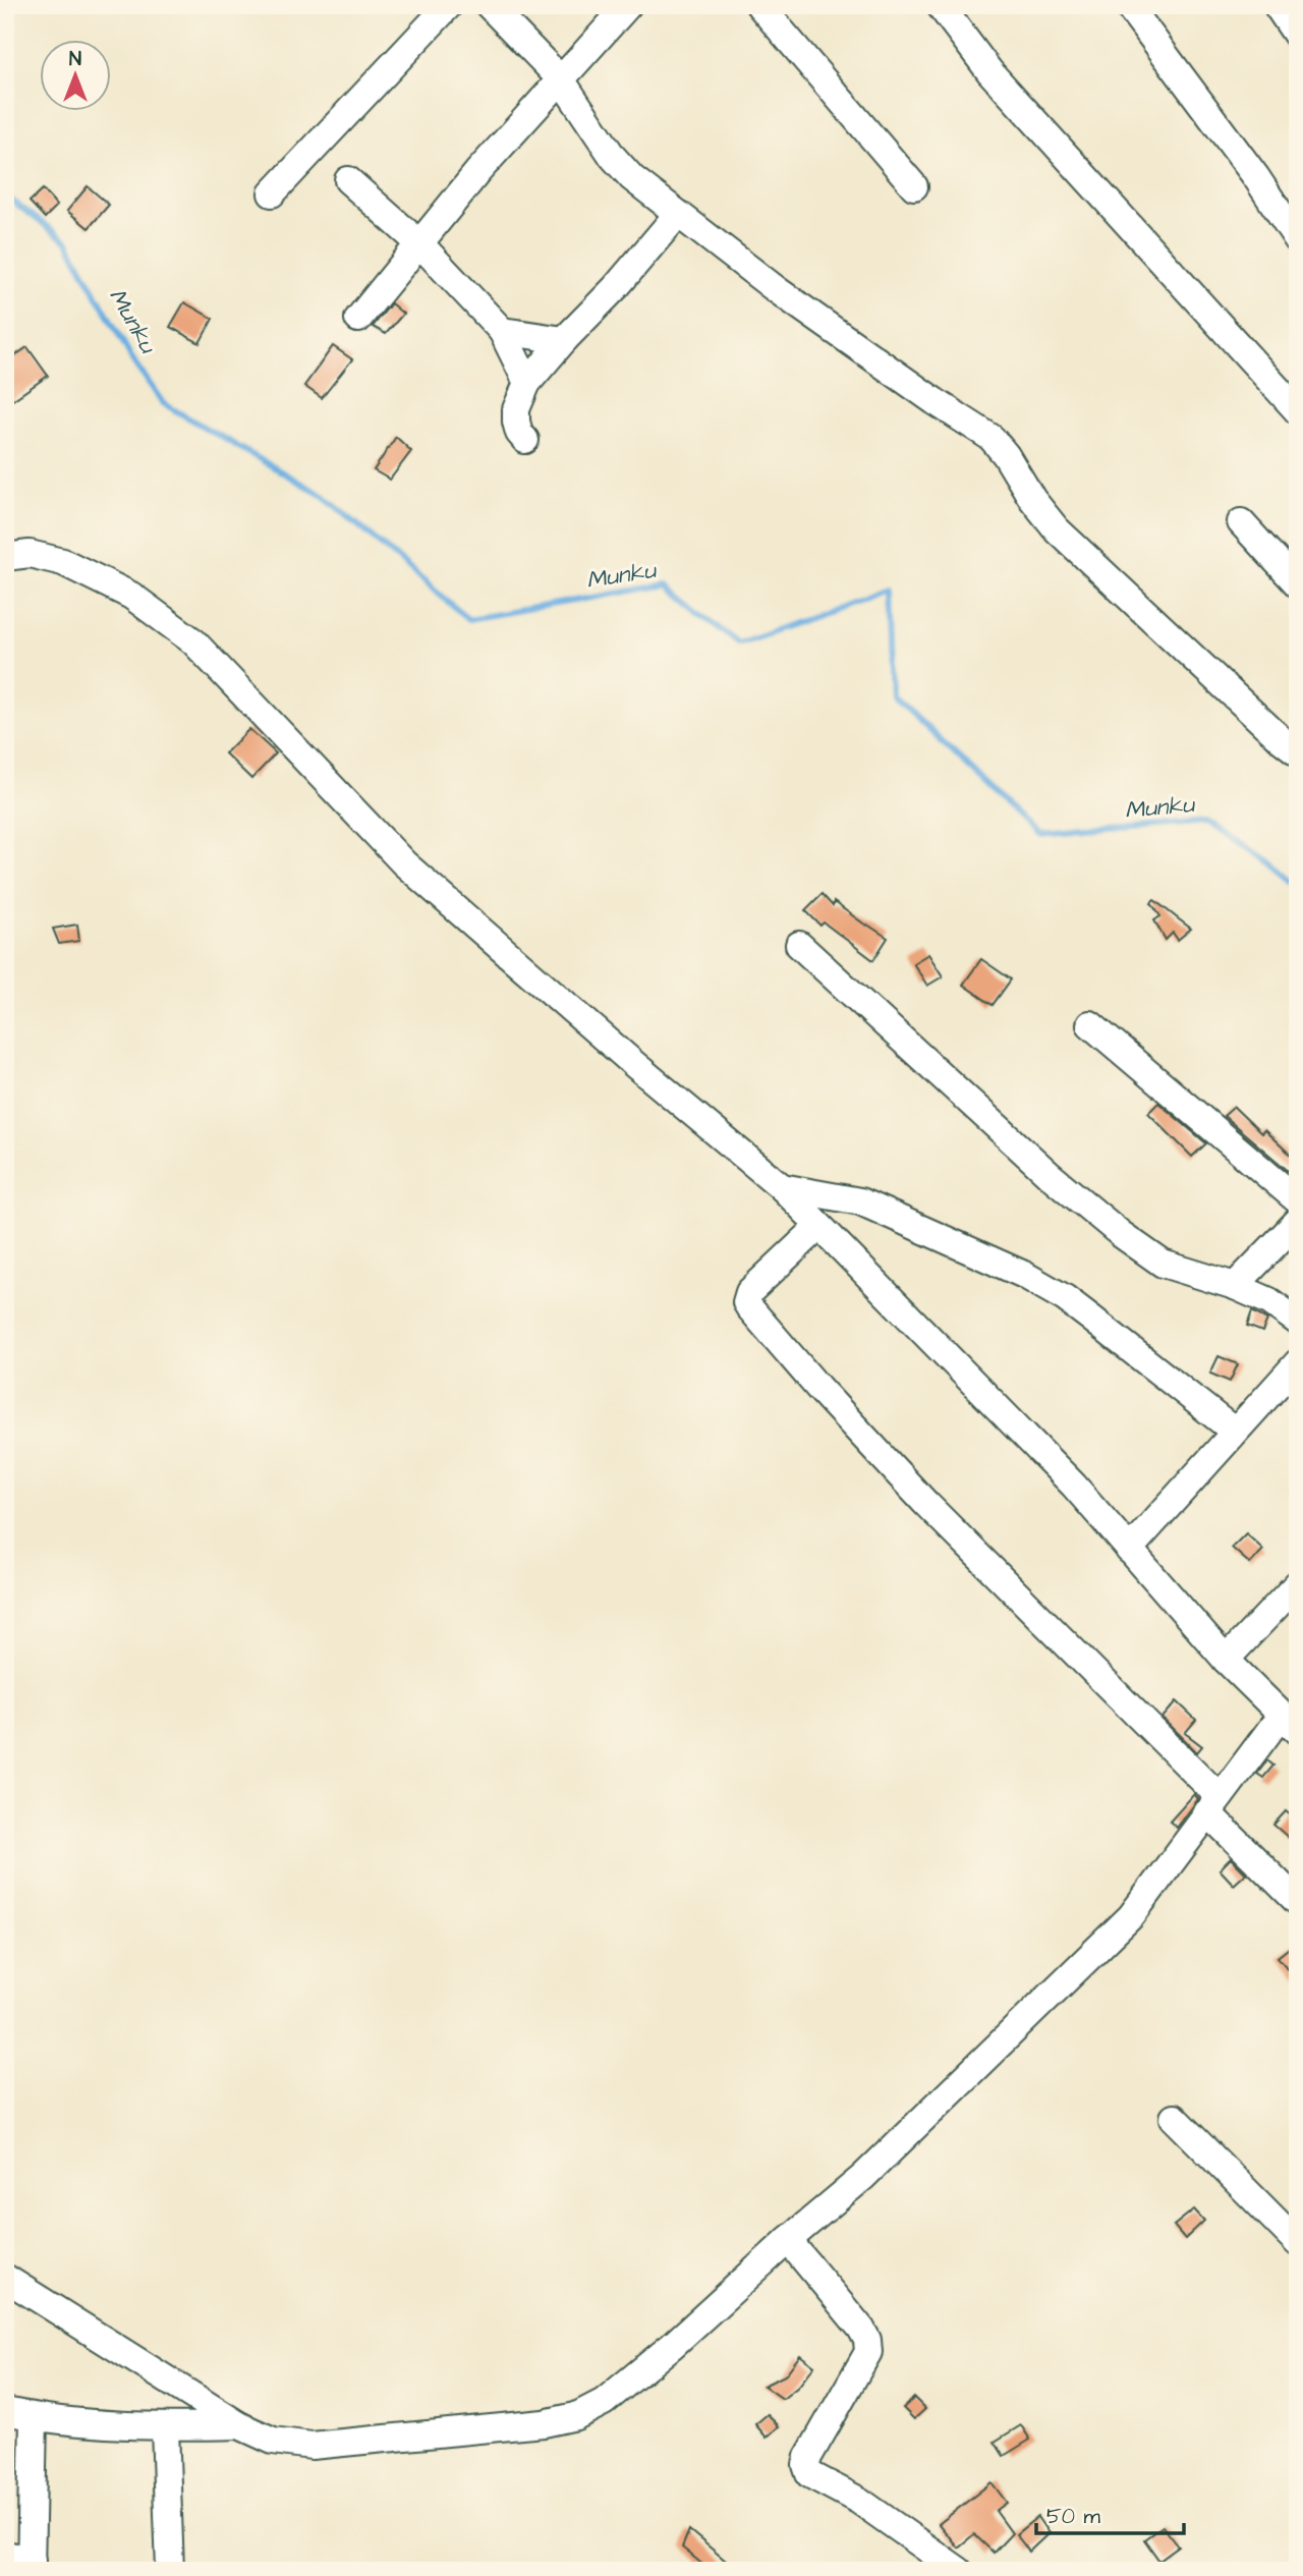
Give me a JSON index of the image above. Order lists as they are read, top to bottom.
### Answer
{
  "water": ["Munku"],
  "scale_bar": "50 m",
  "north": "top"
}
